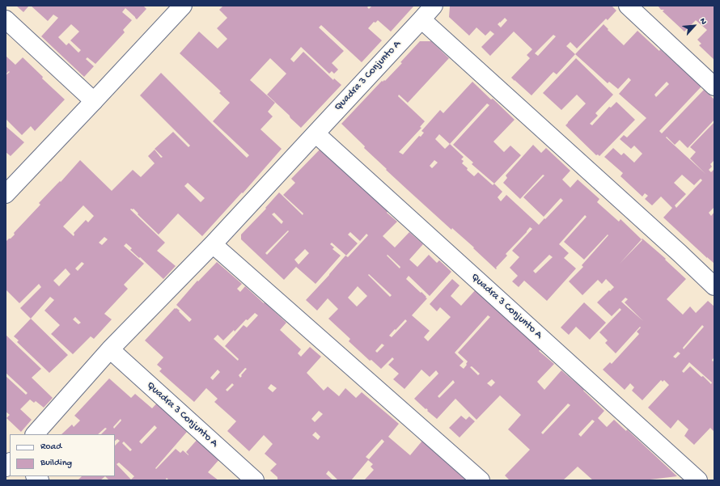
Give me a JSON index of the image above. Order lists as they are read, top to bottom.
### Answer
{
  "streets": {
    "street": ["Quadra 3 Conjunto A"]
  },
  "legend": ["Road", "Building"],
  "north": "top right"
}
